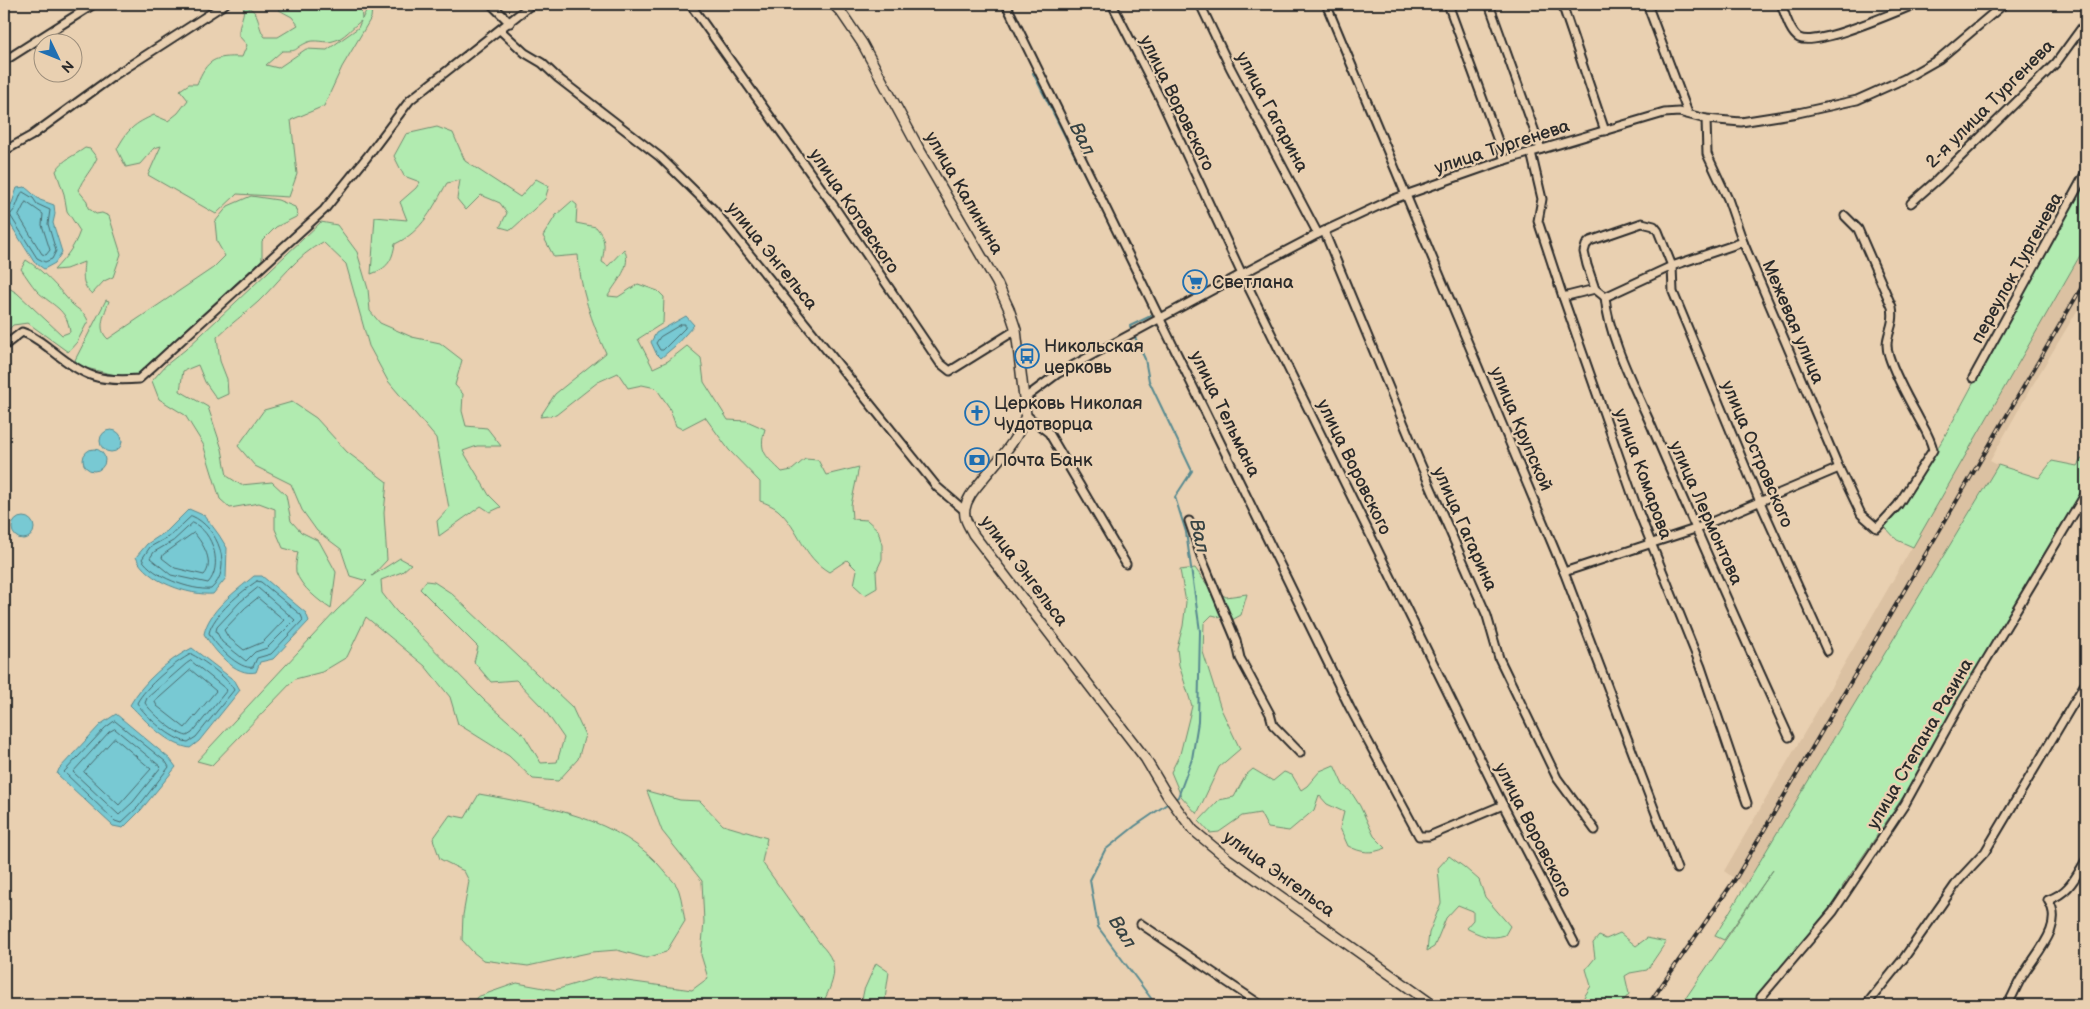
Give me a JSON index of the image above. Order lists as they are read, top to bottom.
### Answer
{
  "streets": {
    "street": [
      "улица Воровского",
      "2-я улица Тургенева",
      "улица Гагарина",
      "улица Тургенева",
      "улица Калинина",
      "улица Котовского",
      "улица Энгельса",
      "переулок Тургенева",
      "Межевая улица",
      "улица Тельмана",
      "улица Крупской",
      "улица Островского",
      "улица Комарова",
      "улица Лермонтова",
      "улица Степана Разина"
    ]
  },
  "crossings": [
    ["улица Воровского", "улица Тургенева"],
    ["улица Воровского", "улица Тельмана"],
    ["улица Гагарина", "улица Тургенева"],
    ["улица Тургенева", "улица Калинина"],
    ["улица Тургенева", "Межевая улица"],
    ["улица Тургенева", "улица Тельмана"],
    ["улица Тургенева", "улица Крупской"],
    ["улица Тургенева", "улица Комарова"],
    ["улица Калинина", "улица Котовского"],
    ["улица Калинина", "улица Энгельса"]
  ],
  "water": ["Вал"],
  "places": {
    "supermarket": ["Светлана"],
    "bus stop": ["Никольская церковь"],
    "church": ["Церковь Николая Чудотворца"],
    "bank": ["Почта Банк"]
  },
  "north": "bottom right"
}
